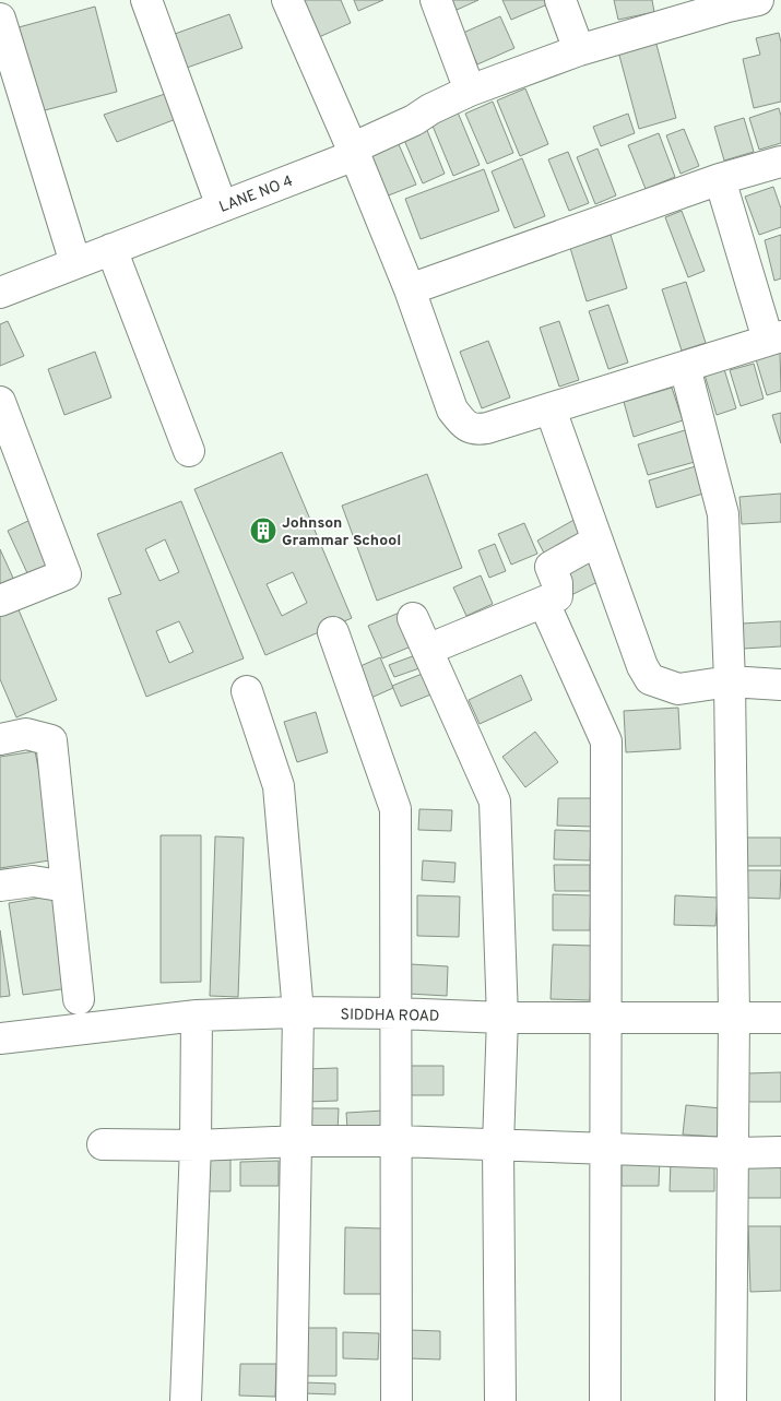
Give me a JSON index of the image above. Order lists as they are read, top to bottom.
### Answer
{
  "streets": {
    "street": ["LANE NO 4", "SIDDHA ROAD"]
  },
  "places": {
    "building": ["Johnson Grammar School"]
  }
}
